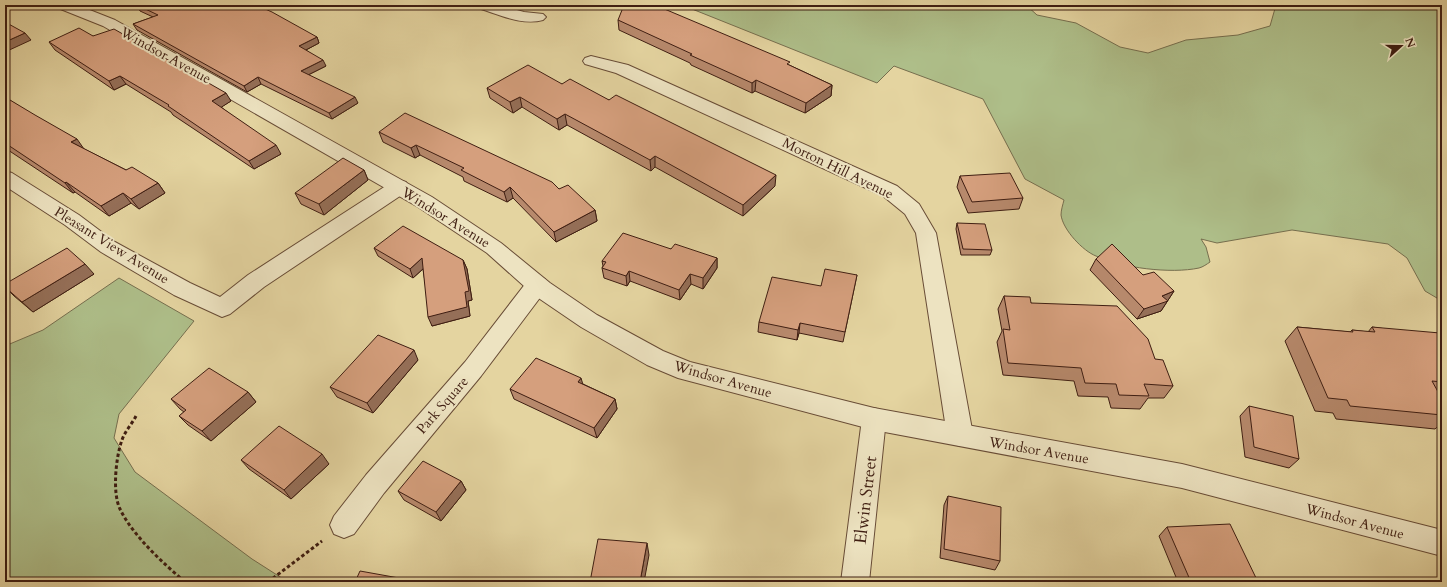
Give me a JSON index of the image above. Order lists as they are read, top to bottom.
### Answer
{
  "streets": {
    "street": [
      "Windsor Avenue",
      "Morton Hill Avenue",
      "Pleasant View Avenue",
      "Park Square",
      "Elwin Street"
    ]
  },
  "crossings": [
    ["Windsor Avenue", "Morton Hill Avenue"],
    ["Windsor Avenue", "Pleasant View Avenue"],
    ["Windsor Avenue", "Park Square"],
    ["Windsor Avenue", "Elwin Street"]
  ],
  "north": "right"
}
